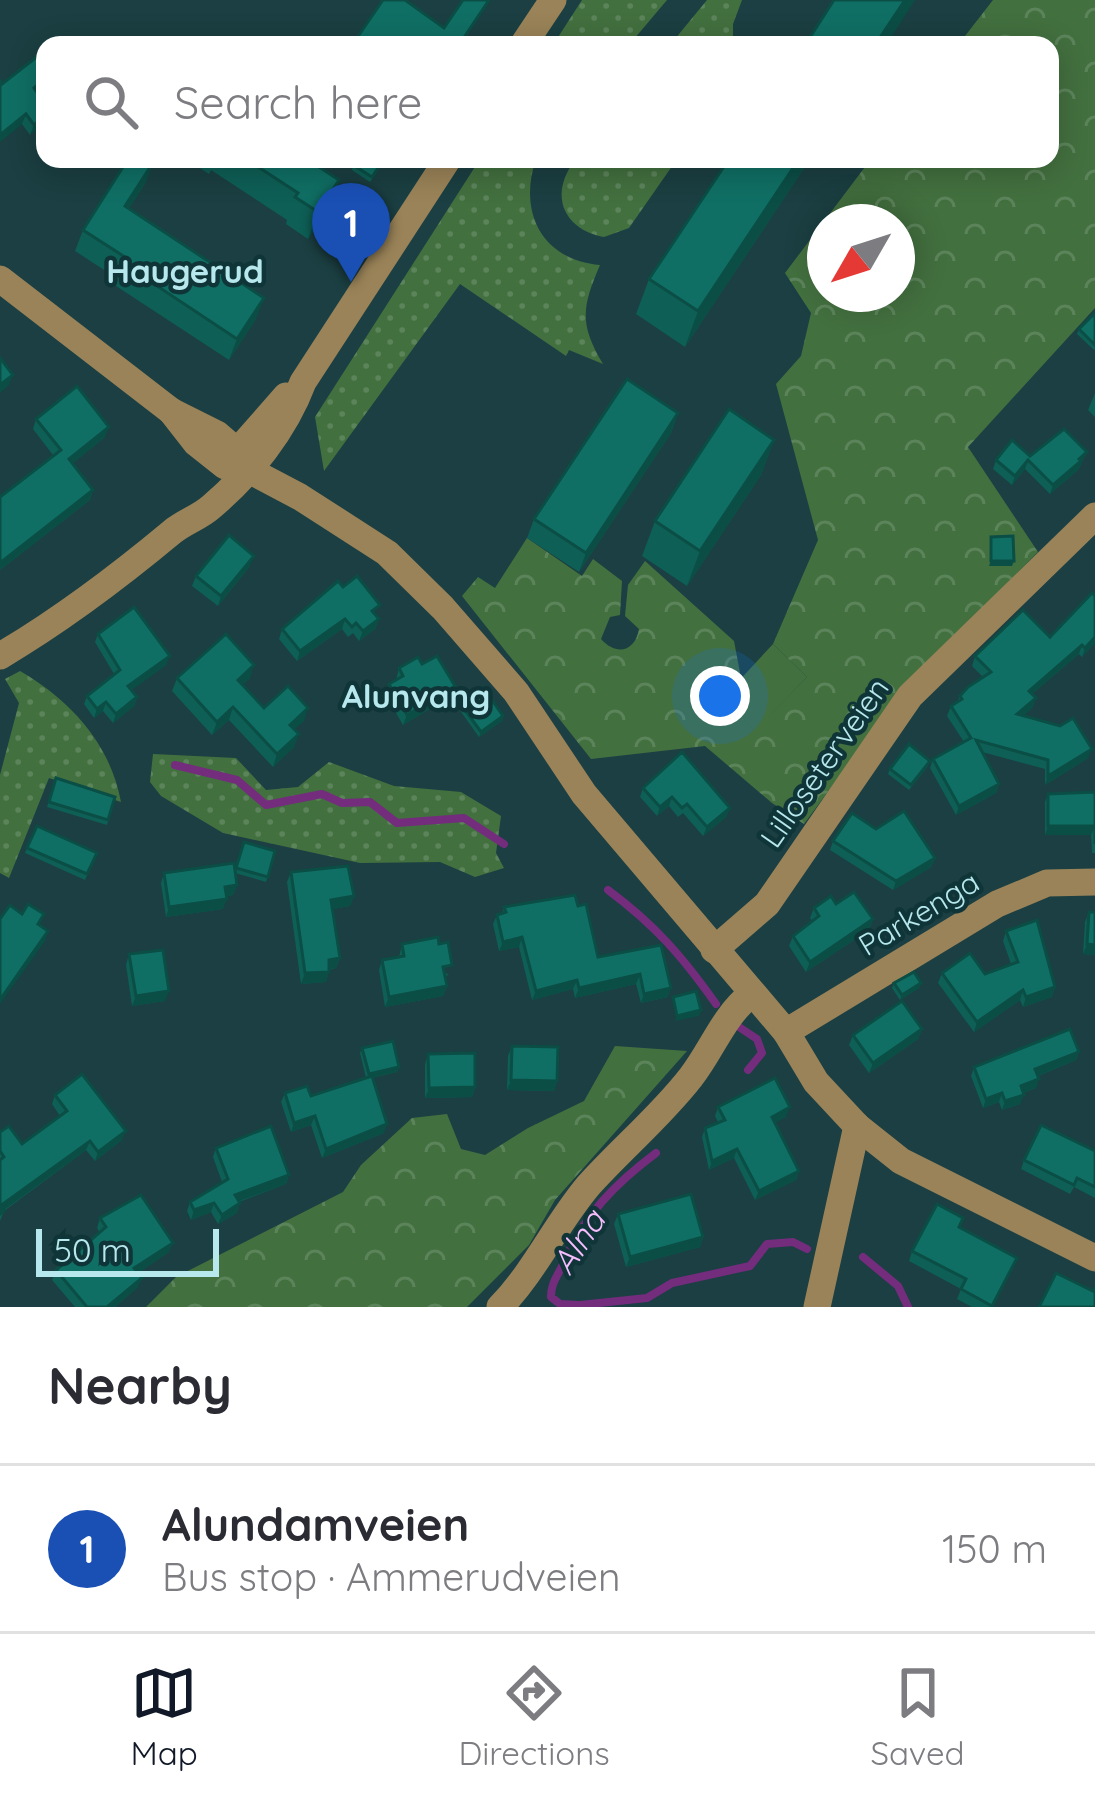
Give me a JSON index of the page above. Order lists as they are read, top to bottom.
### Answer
{
  "streets": {
    "street": ["Lilloseterveien", "Parkenga"]
  },
  "districts": ["Haugerud", "Alunvang"],
  "water": ["Alna"],
  "scale_bar": "50 m",
  "north": "bottom left",
  "page": {
    "search": "Search here",
    "pins": "1",
    "scale": "50 m",
    "heading": "Nearby",
    "list": [
      {
        "mark": "1",
        "name": "Alundamveien",
        "note": "Bus stop · Ammerudveien",
        "value": "150 m"
      }
    ],
    "nav": ["Map", "Directions", "Saved"]
  }
}
